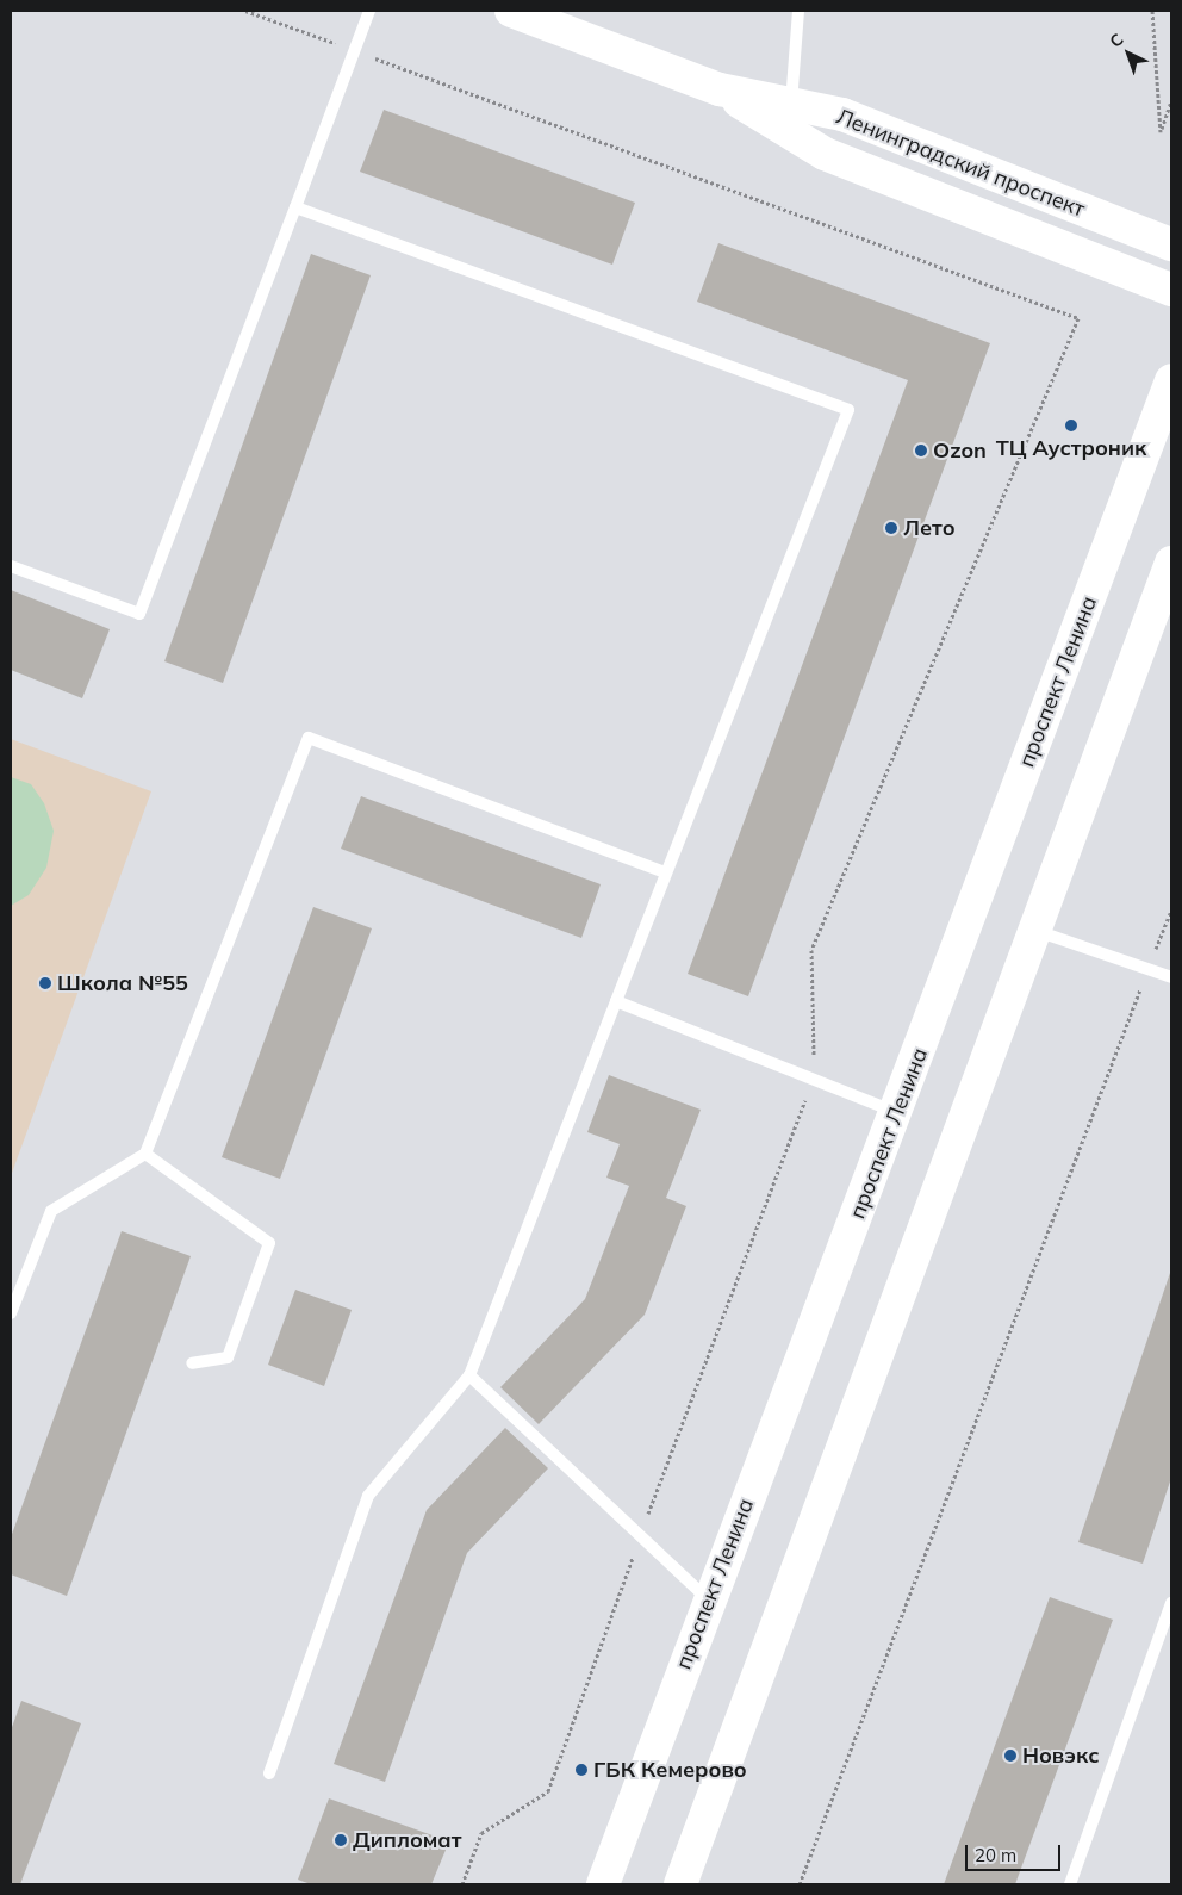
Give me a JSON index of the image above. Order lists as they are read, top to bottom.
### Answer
{
  "streets": {
    "main road": ["Ленинградский проспект", "проспект Ленина"]
  },
  "places": [
    "ТЦ Аустроник",
    "Ozon",
    "Лето",
    "Школа №55",
    "Новэкс",
    "ГБК Кемерово",
    "Дипломат"
  ],
  "scale_bar": "20 m",
  "north": "top left"
}
